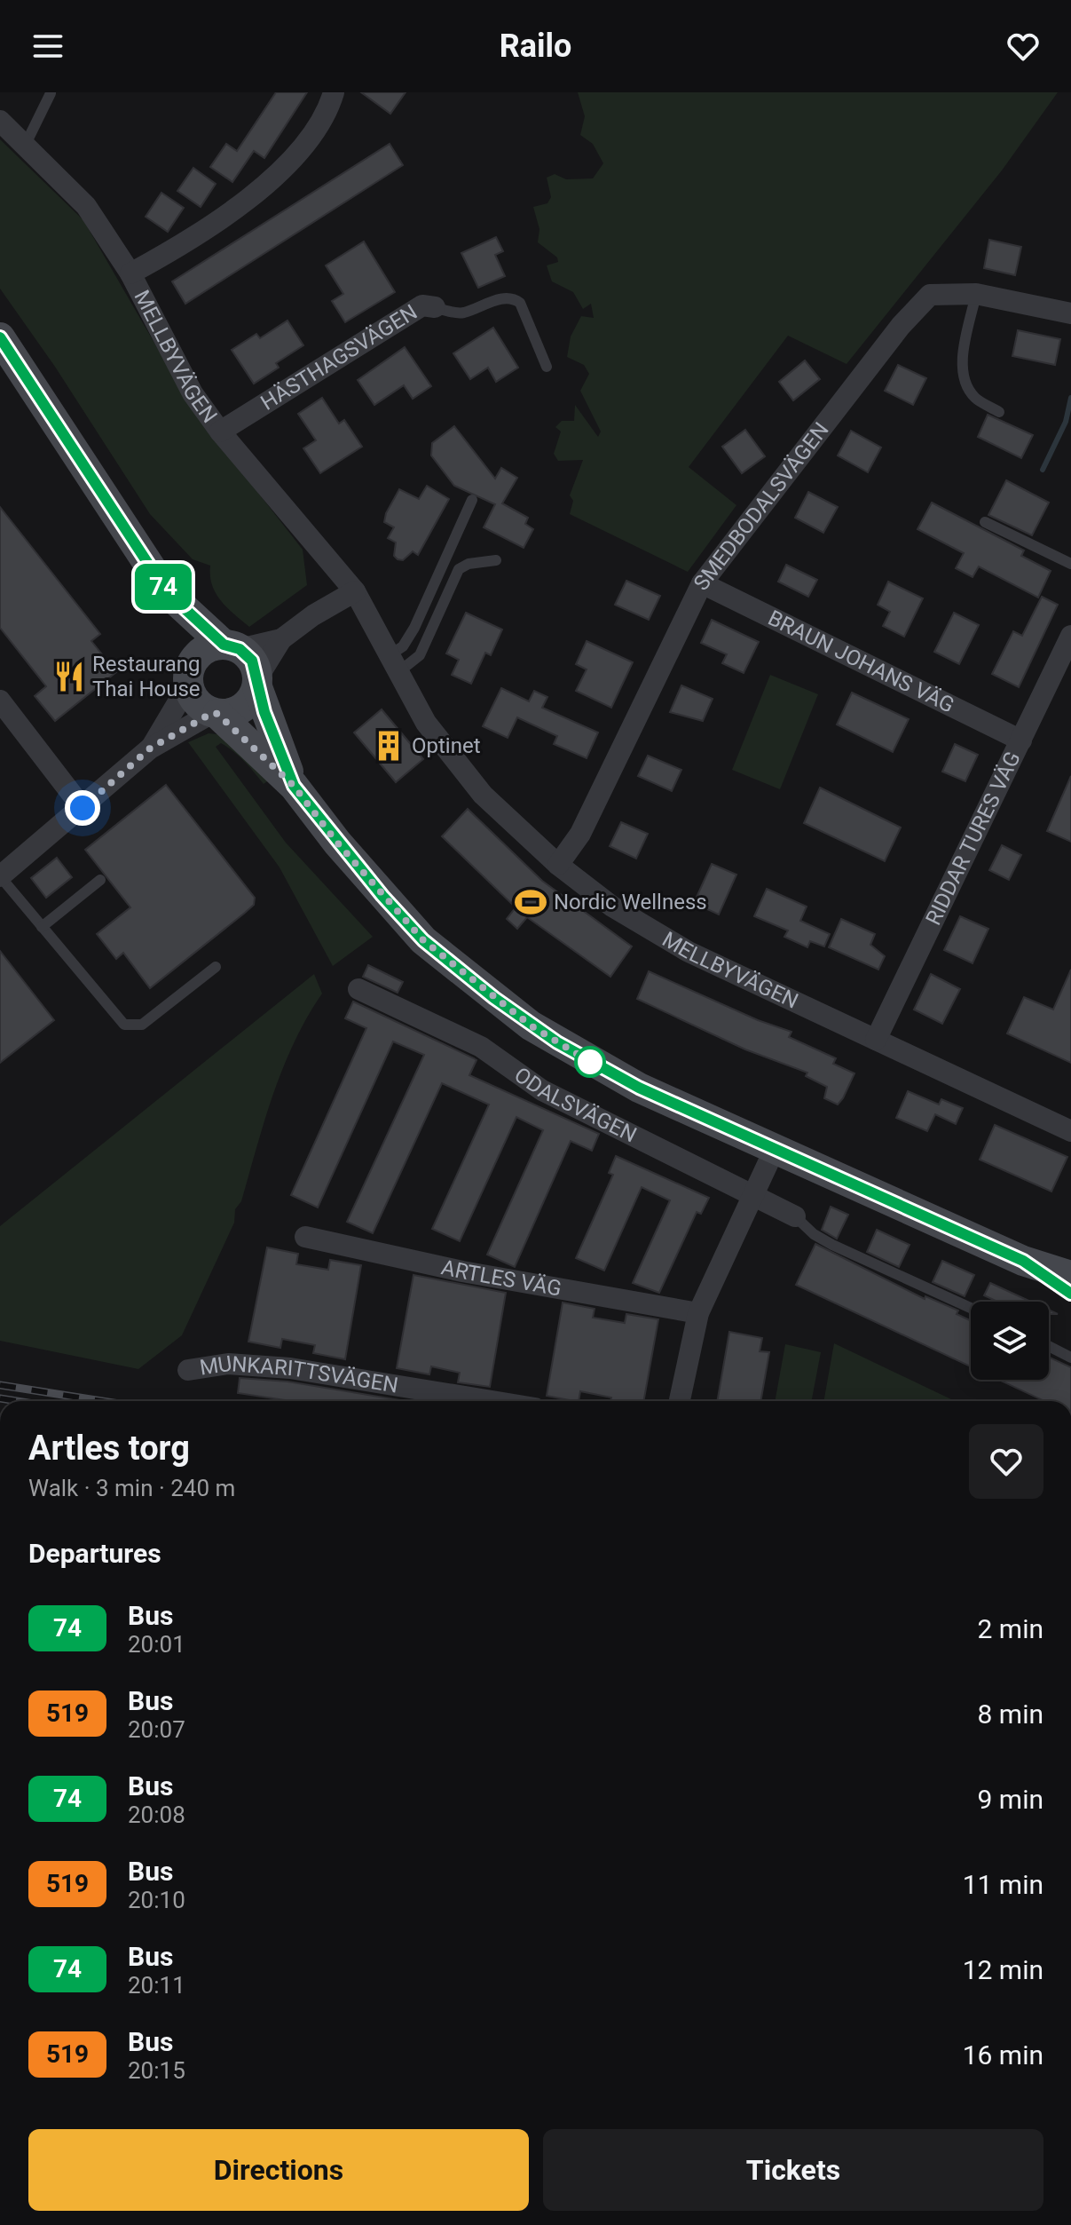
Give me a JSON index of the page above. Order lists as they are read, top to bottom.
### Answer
{
  "streets": {
    "street": [
      "MELLBYVÄGEN",
      "HÄSTHAGSVÄGEN",
      "SMEDBODALSVÄGEN",
      "BRAUN JOHANS VÄG",
      "RIDDAR TURES VÄG",
      "ODALSVÄGEN",
      "ARTLES VÄG",
      "MUNKARITTSVÄGEN"
    ]
  },
  "crossings": [
    ["MELLBYVÄGEN", "HÄSTHAGSVÄGEN"],
    ["MELLBYVÄGEN", "SMEDBODALSVÄGEN"],
    ["MELLBYVÄGEN", "RIDDAR TURES VÄG"],
    ["SMEDBODALSVÄGEN", "BRAUN JOHANS VÄG"],
    ["BRAUN JOHANS VÄG", "RIDDAR TURES VÄG"]
  ],
  "places": {
    "restaurant": ["Restaurang Thai House"],
    "building": ["Optinet"],
    "sports": ["Nordic Wellness"]
  },
  "lines": ["bus line 74"],
  "page": {
    "header": "Railo",
    "on_map": "74",
    "heading": [
      ["Artles torg", "Walk · 3 min · 240 m"],
      "Departures"
    ],
    "list": [
      {
        "mark": "74",
        "name": "Bus",
        "note": "20:01",
        "value": "2 min"
      },
      {
        "mark": "519",
        "name": "Bus",
        "note": "20:07",
        "value": "8 min"
      },
      {
        "mark": "74",
        "name": "Bus",
        "note": "20:08",
        "value": "9 min"
      },
      {
        "mark": "519",
        "name": "Bus",
        "note": "20:10",
        "value": "11 min"
      },
      {
        "mark": "74",
        "name": "Bus",
        "note": "20:11",
        "value": "12 min"
      },
      {
        "mark": "519",
        "name": "Bus",
        "note": "20:15",
        "value": "16 min"
      }
    ],
    "buttons": ["Directions", "Tickets"]
  }
}
